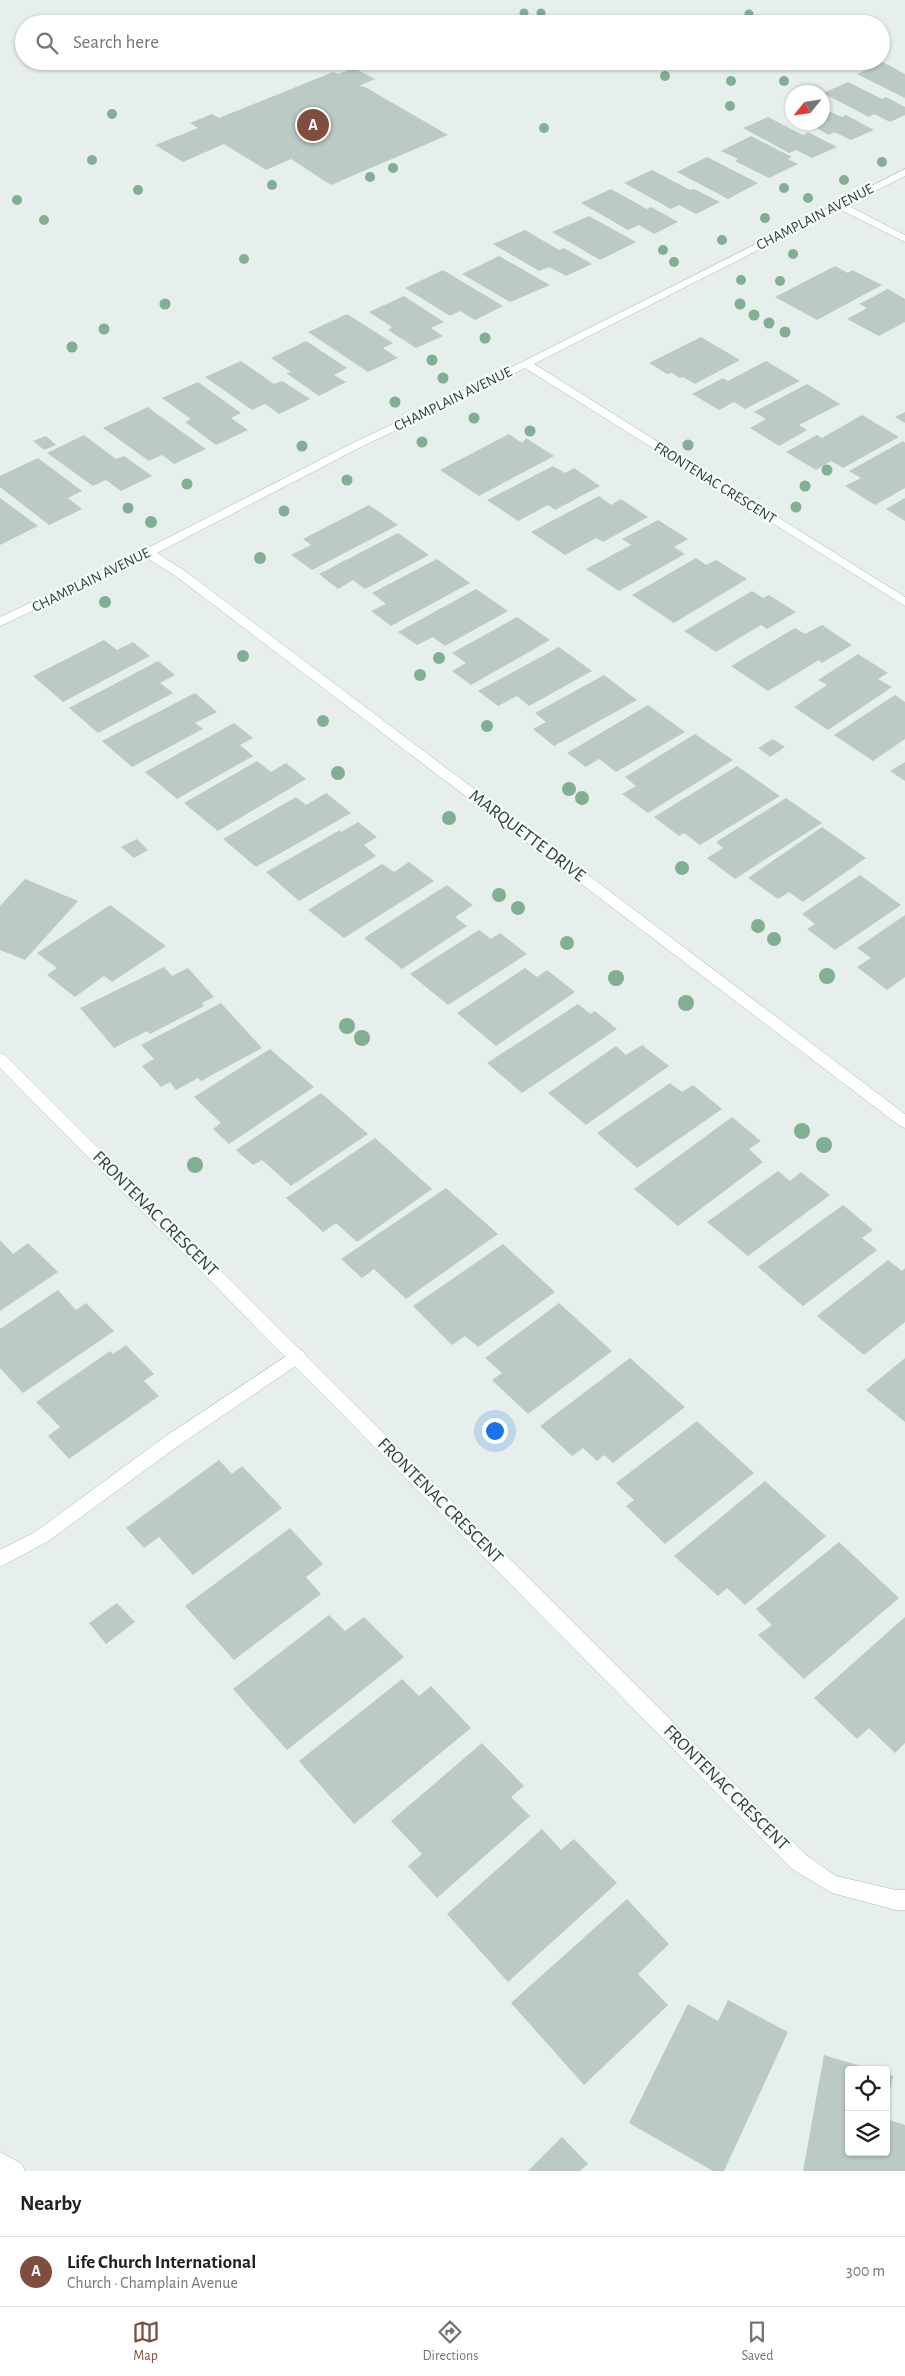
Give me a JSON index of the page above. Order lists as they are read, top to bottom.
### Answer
{
  "streets": {
    "street": ["CHAMPLAIN AVENUE", "FRONTENAC CRESCENT", "MARQUETTE DRIVE"]
  },
  "crossings": [
    ["CHAMPLAIN AVENUE", "FRONTENAC CRESCENT"],
    ["CHAMPLAIN AVENUE", "MARQUETTE DRIVE"]
  ],
  "north": "bottom left",
  "page": {
    "search": "Search here",
    "pins": "A",
    "heading": "Nearby",
    "list": [
      {
        "mark": "A",
        "name": "Life Church International",
        "note": "Church · Champlain Avenue",
        "value": "300 m"
      }
    ],
    "nav": ["Map", "Directions", "Saved"]
  }
}
